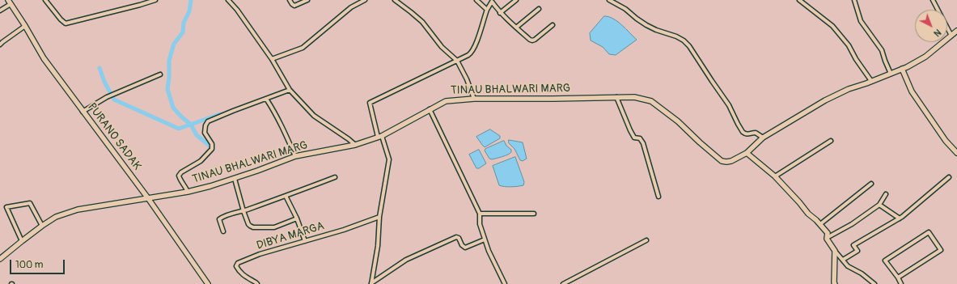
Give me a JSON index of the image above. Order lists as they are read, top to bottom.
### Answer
{
  "streets": {
    "street": ["TINAU BHALWARI MARG", "PURANO SADAK", "DIBYA MARGA"]
  },
  "crossings": [
    ["TINAU BHALWARI MARG", "PURANO SADAK"]
  ],
  "scale_bar": "100 m",
  "north": "bottom right"
}
